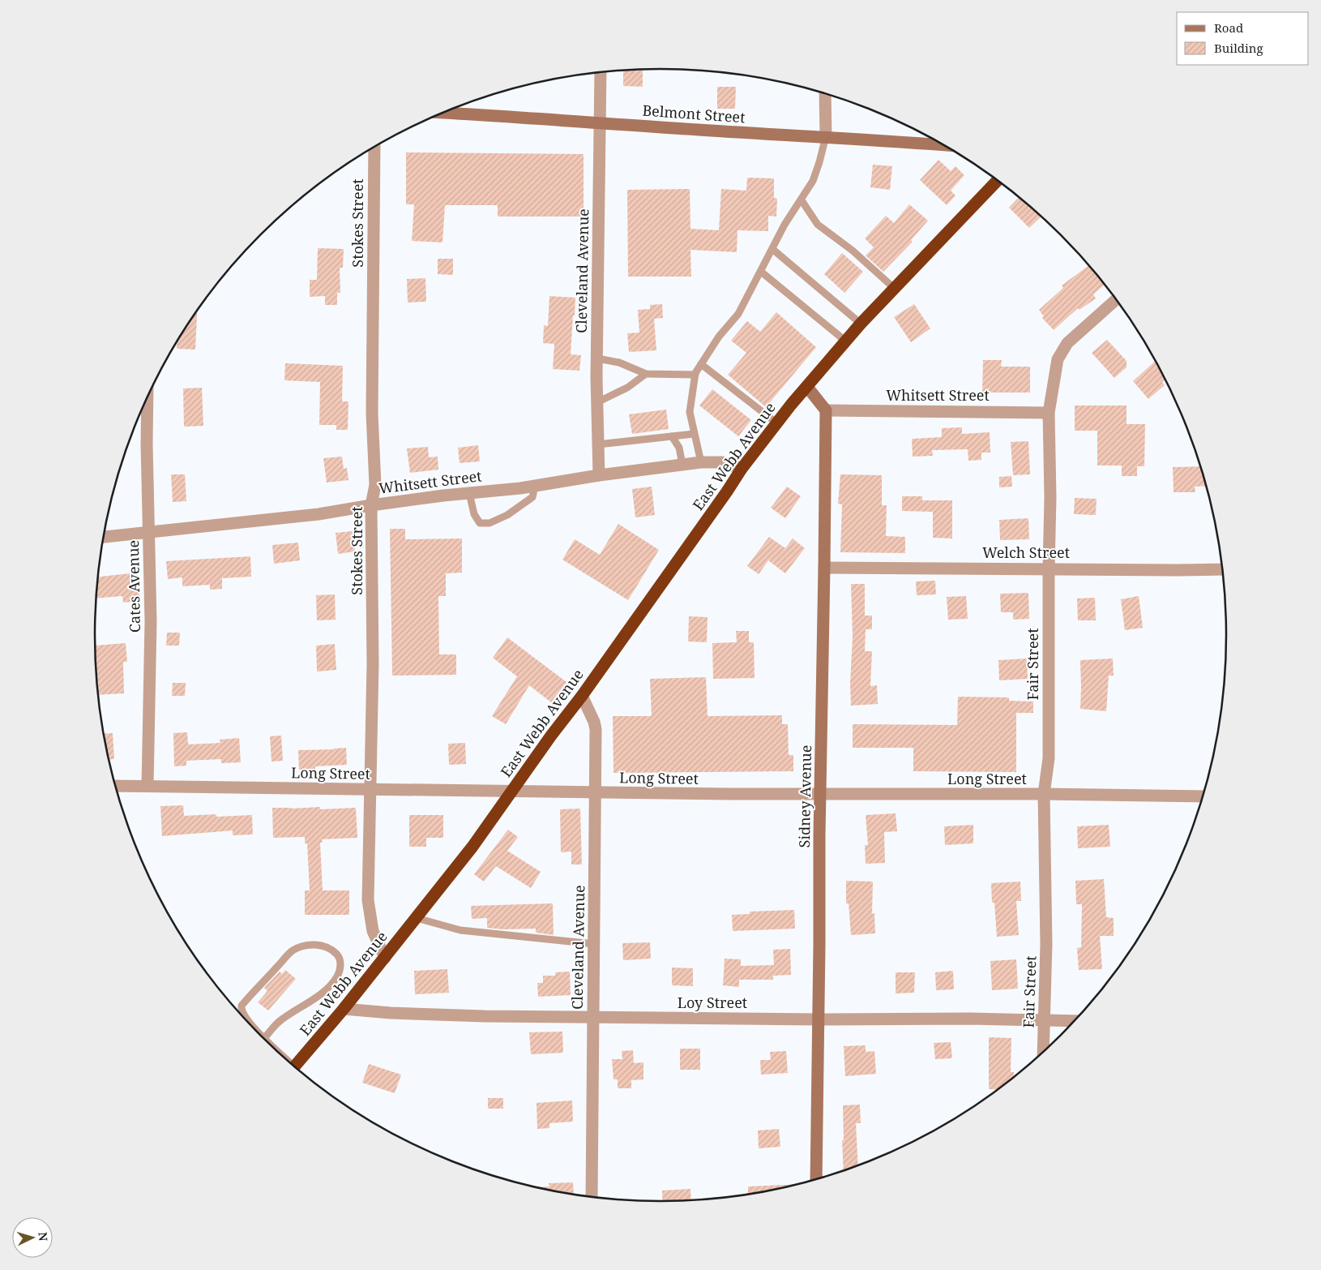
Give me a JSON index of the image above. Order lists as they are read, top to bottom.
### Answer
{
  "streets": {
    "highway": ["East Webb Avenue"],
    "street": [
      "Belmont Street",
      "Stokes Street",
      "Cleveland Avenue",
      "Whitsett Street",
      "Welch Street",
      "Cates Avenue",
      "Fair Street",
      "Long Street",
      "Sidney Avenue",
      "Loy Street"
    ]
  },
  "crossings": [
    ["Belmont Street", "Cleveland Avenue"],
    ["Stokes Street", "Whitsett Street"],
    ["Stokes Street", "East Webb Avenue"],
    ["Stokes Street", "Long Street"],
    ["Cleveland Avenue", "Whitsett Street"],
    ["Cleveland Avenue", "East Webb Avenue"],
    ["Cleveland Avenue", "Long Street"],
    ["Cleveland Avenue", "Loy Street"],
    ["Whitsett Street", "East Webb Avenue"],
    ["Whitsett Street", "Cates Avenue"],
    ["Whitsett Street", "Fair Street"],
    ["Whitsett Street", "Sidney Avenue"],
    ["East Webb Avenue", "Long Street"],
    ["East Webb Avenue", "Loy Street"],
    ["Welch Street", "Fair Street"],
    ["Welch Street", "Sidney Avenue"],
    ["Cates Avenue", "Long Street"],
    ["Fair Street", "Long Street"],
    ["Fair Street", "Loy Street"],
    ["Long Street", "Sidney Avenue"],
    ["Sidney Avenue", "Loy Street"]
  ],
  "legend": ["Road", "Building"],
  "north": "right"
}
